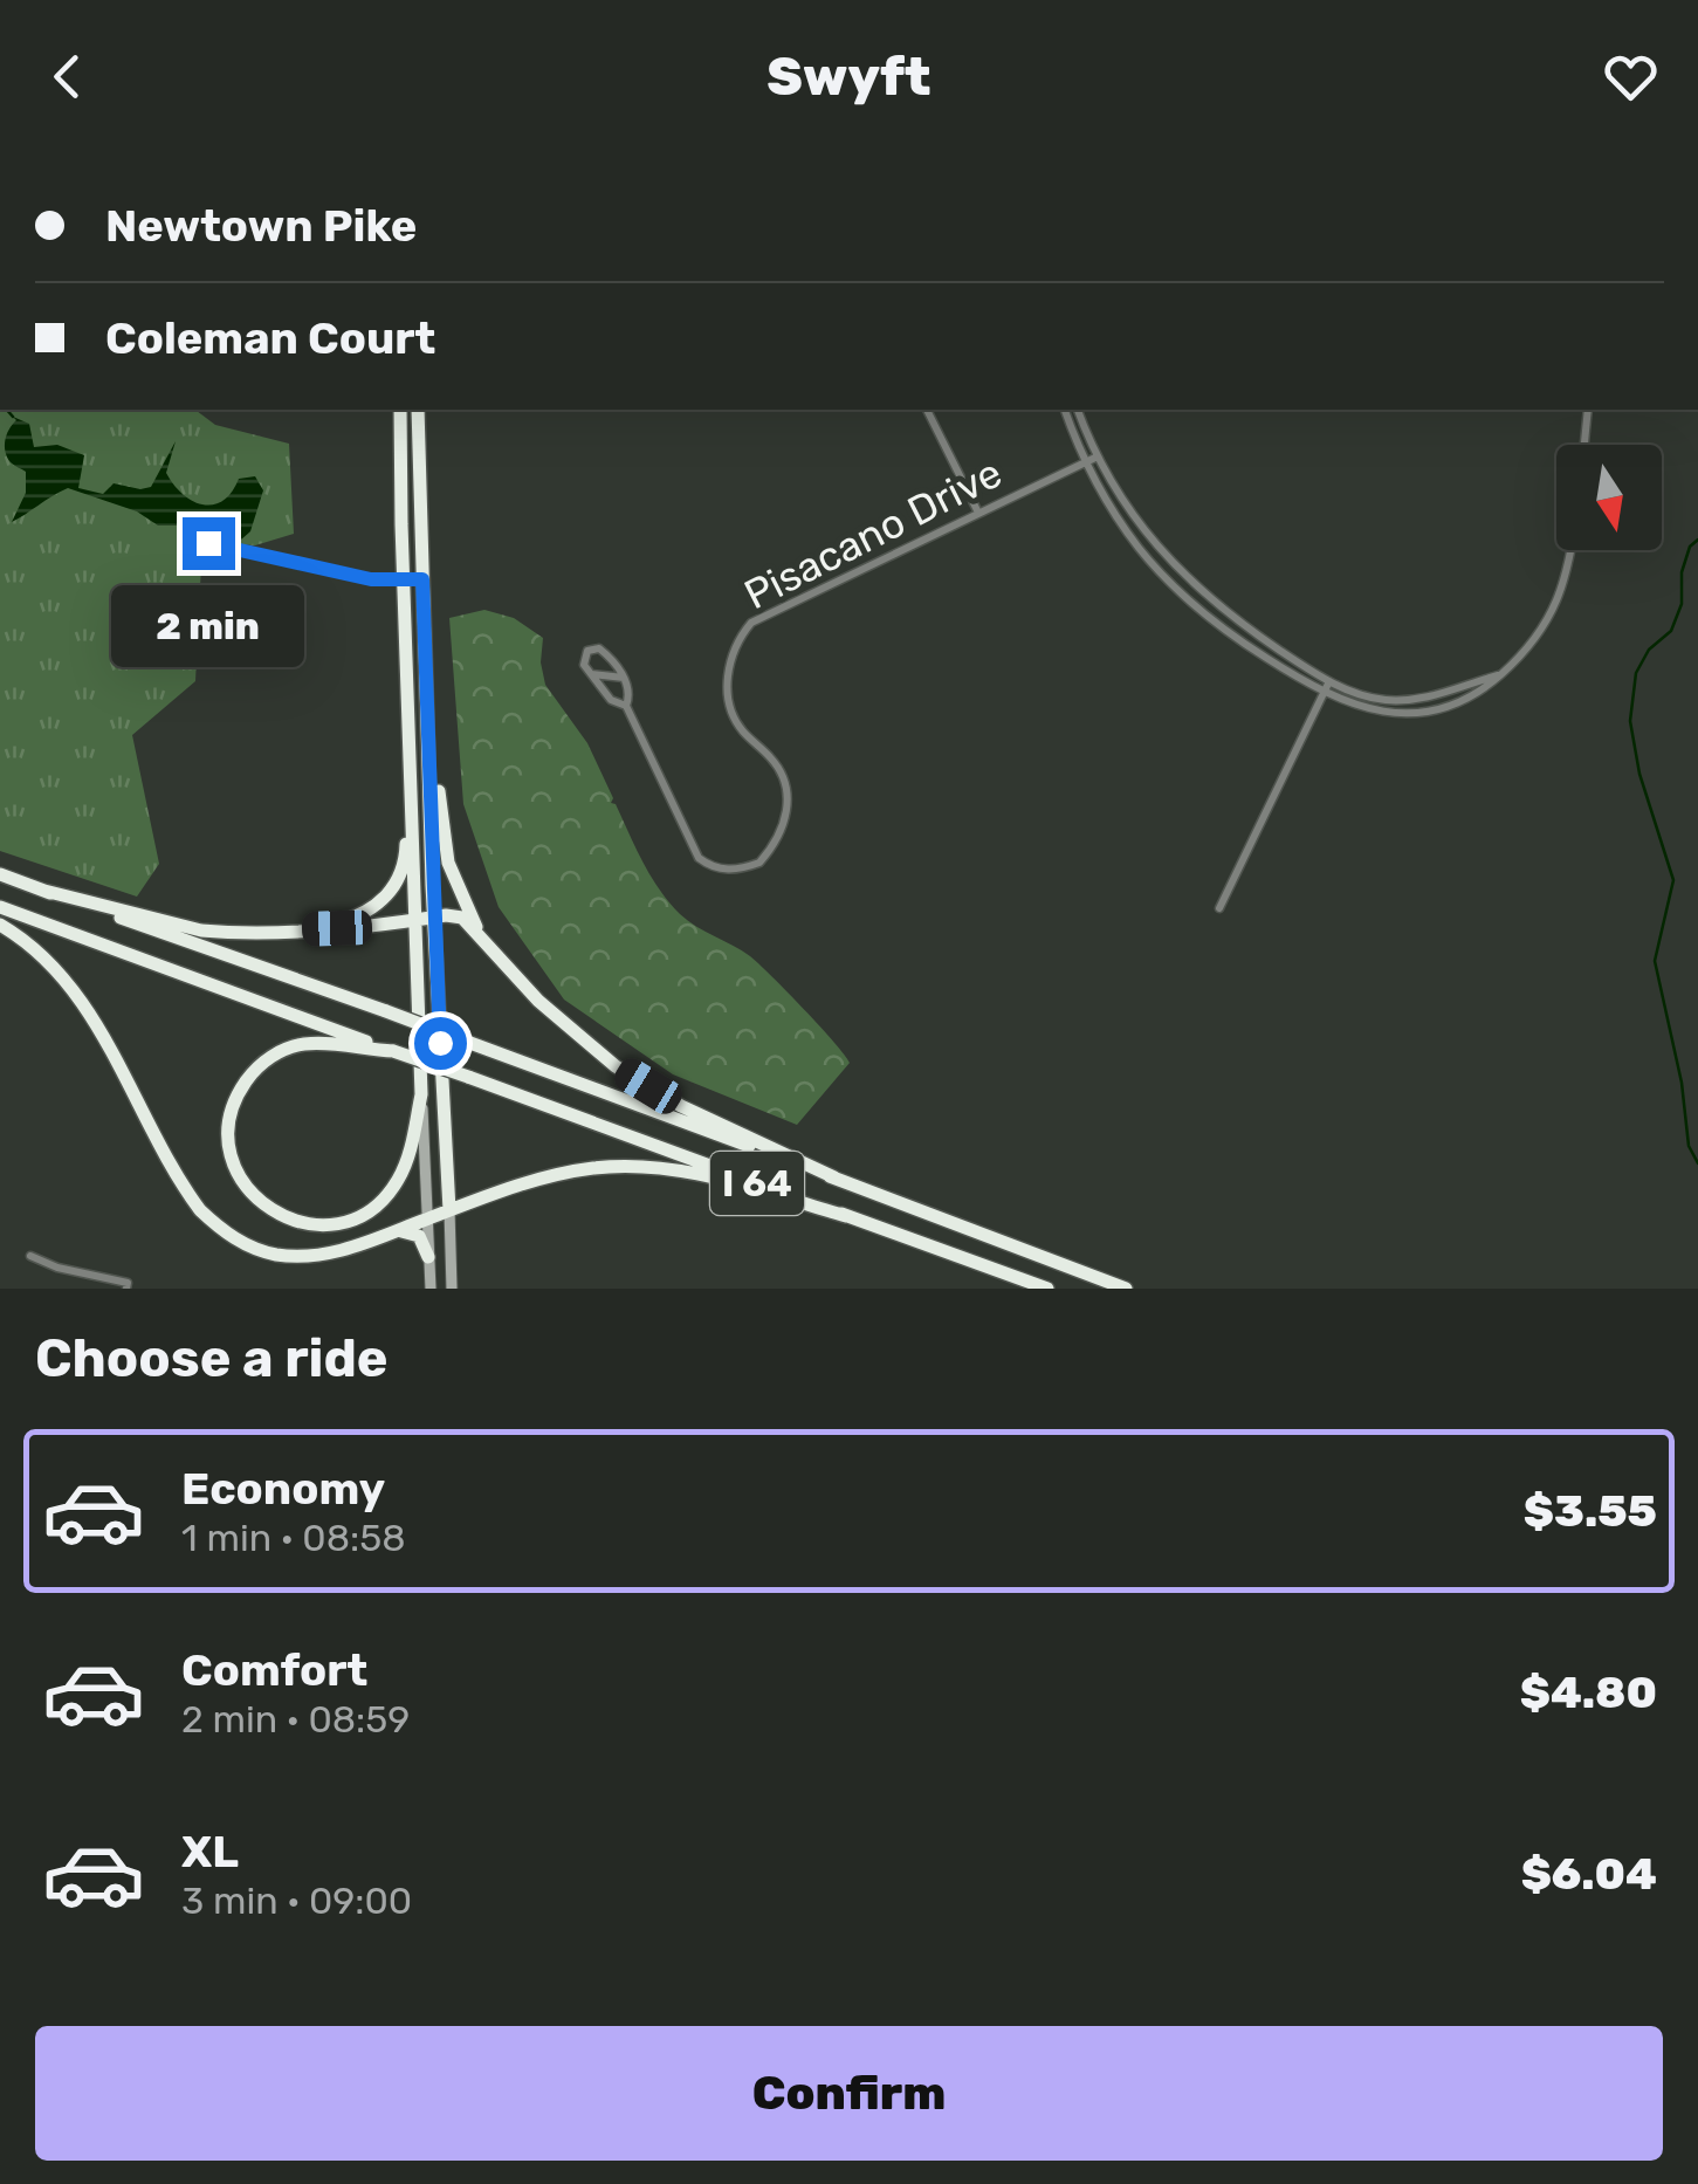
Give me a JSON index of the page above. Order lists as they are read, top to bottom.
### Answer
{
  "streets": {
    "highway": ["I 64"],
    "street": ["Pisacano Drive"]
  },
  "north": "bottom",
  "page": {
    "header": "Swyft",
    "banner": ["Newtown Pike", "Coleman Court"],
    "bubble": "2 min",
    "heading": "Choose a ride",
    "list": [
      {
        "name": "Economy",
        "note": "1 min · 08:58",
        "value": "$3.55"
      },
      {
        "name": "Comfort",
        "note": "2 min · 08:59",
        "value": "$4.80"
      },
      {
        "name": "XL",
        "note": "3 min · 09:00",
        "value": "$6.04"
      }
    ],
    "buttons": "Confirm"
  }
}
